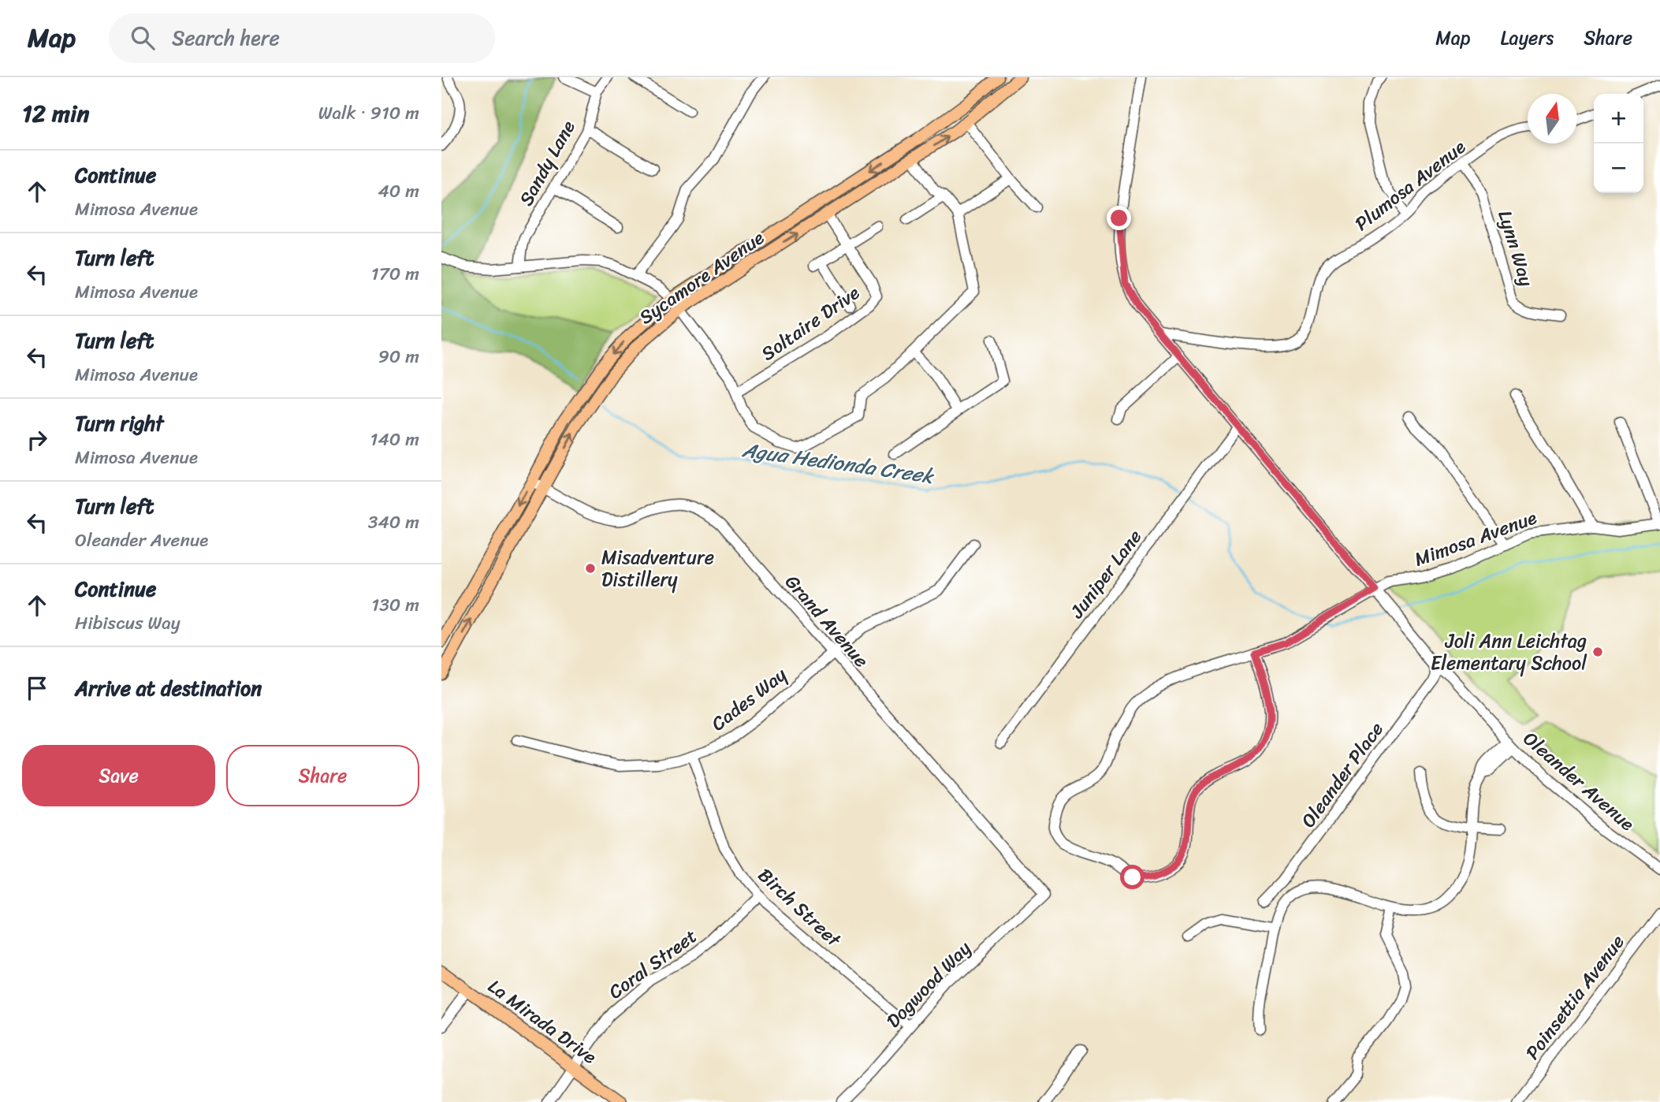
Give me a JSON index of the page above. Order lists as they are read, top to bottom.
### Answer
{
  "streets": {
    "main road": ["Sycamore Avenue", "La Mirada Drive"],
    "street": [
      "Sandy Lane",
      "Plumosa Avenue",
      "Lynn Way",
      "Soltaire Drive",
      "Mimosa Avenue",
      "Juniper Lane",
      "Grand Avenue",
      "Cades Way",
      "Oleander Place",
      "Oleander Avenue",
      "Birch Street",
      "Coral Street",
      "Dogwood Way",
      "Poinsettia Avenue"
    ]
  },
  "crossings": [
    ["Plumosa Avenue", "Lynn Way"],
    ["Plumosa Avenue", "Oleander Avenue"],
    ["Sycamore Avenue", "Soltaire Drive"],
    ["Sycamore Avenue", "Grand Avenue"],
    ["Mimosa Avenue", "Oleander Avenue"],
    ["Juniper Lane", "Oleander Avenue"],
    ["Grand Avenue", "Cades Way"],
    ["Grand Avenue", "Dogwood Way"],
    ["Cades Way", "Birch Street"],
    ["Oleander Place", "Oleander Avenue"],
    ["Birch Street", "Coral Street"],
    ["Birch Street", "Dogwood Way"],
    ["Coral Street", "La Mirada Drive"]
  ],
  "water": ["Agua Hedionda Creek"],
  "places": ["Misadventure Distillery", "Joli Ann Leichtag Elementary School"],
  "north": "top",
  "page": {
    "header": "Map",
    "search": "Search here",
    "nav": ["Map", "Layers", "Share"],
    "heading": ["12 min", "Walk · 910 m"],
    "map_buttons": ["+", "−"],
    "list": [
      ["Continue", "Mimosa Avenue", "40 m"],
      ["Turn left", "Mimosa Avenue", "170 m"],
      ["Turn left", "Mimosa Avenue", "90 m"],
      ["Turn right", "Mimosa Avenue", "140 m"],
      ["Turn left", "Oleander Avenue", "340 m"],
      ["Continue", "Hibiscus Way", "130 m"],
      "Arrive at destination"
    ],
    "buttons": ["Save", "Share"]
  }
}
